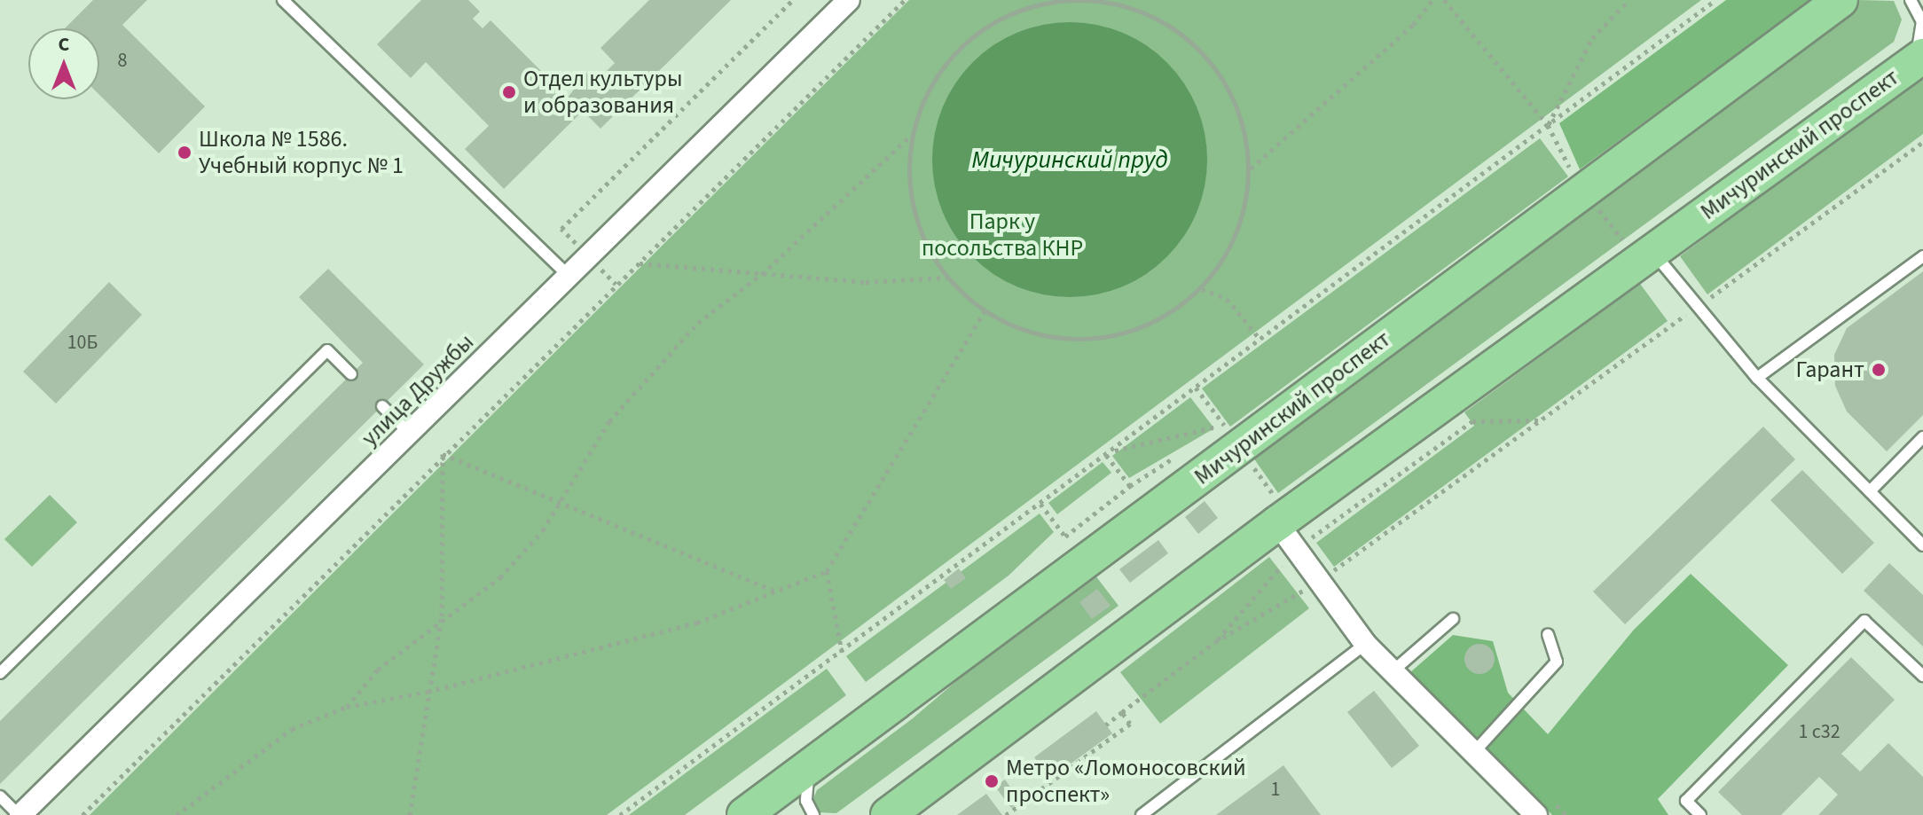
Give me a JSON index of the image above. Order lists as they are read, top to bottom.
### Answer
{
  "streets": {
    "main road": ["Мичуринский проспект"],
    "street": ["улица Дружбы"]
  },
  "water": ["Мичуринский пруд"],
  "parks": ["Парк у посольства КНР"],
  "places": [
    "Отдел культуры и образования",
    "Школа № 1586. Учебный корпус № 1",
    "Гарант",
    "Метро «Ломоносовский проспект»"
  ],
  "house_numbers": [
    "8",
    "10Б",
    "1 с32",
    "1"
  ],
  "north": "top"
}
